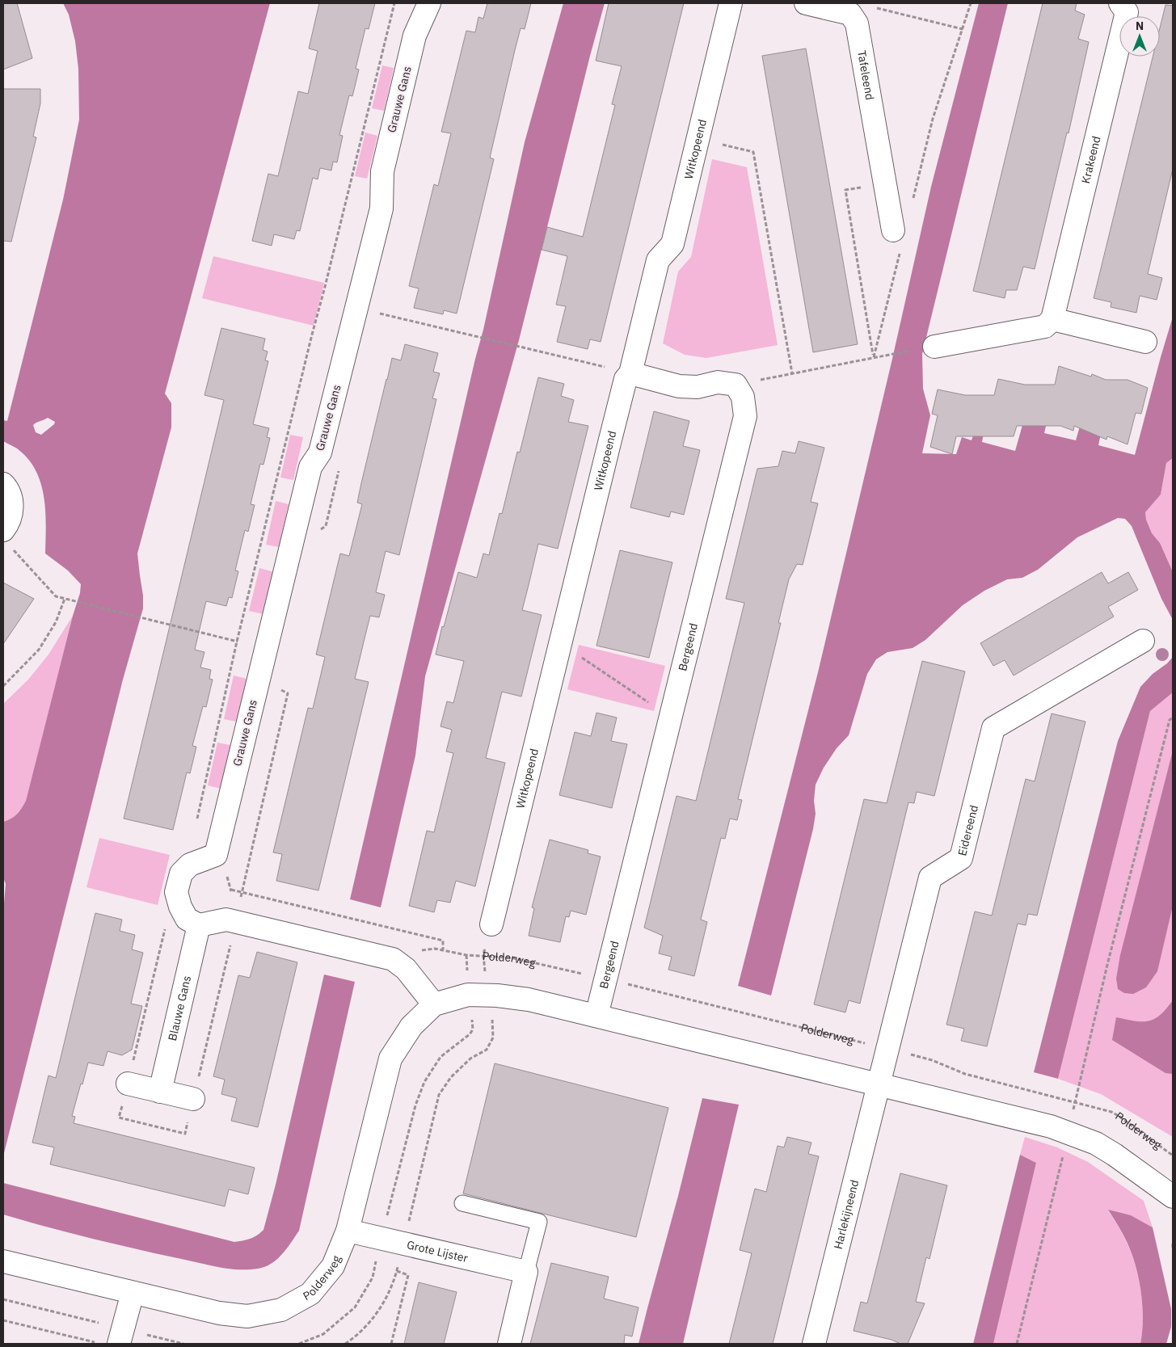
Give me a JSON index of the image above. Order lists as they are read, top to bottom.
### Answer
{
  "streets": {
    "street": [
      "Tafeleend",
      "Grauwe Gans",
      "Witkopeend",
      "Krakeend",
      "Bergeend",
      "Eidereend",
      "Polderweg",
      "Blauwe Gans",
      "Harlekijneend",
      "Grote Lijster"
    ]
  },
  "crossings": [
    ["Grauwe Gans", "Blauwe Gans"],
    ["Bergeend", "Polderweg"],
    ["Eidereend", "Polderweg"],
    ["Eidereend", "Harlekijneend"],
    ["Polderweg", "Harlekijneend"],
    ["Polderweg", "Grote Lijster"]
  ],
  "north": "top"
}
